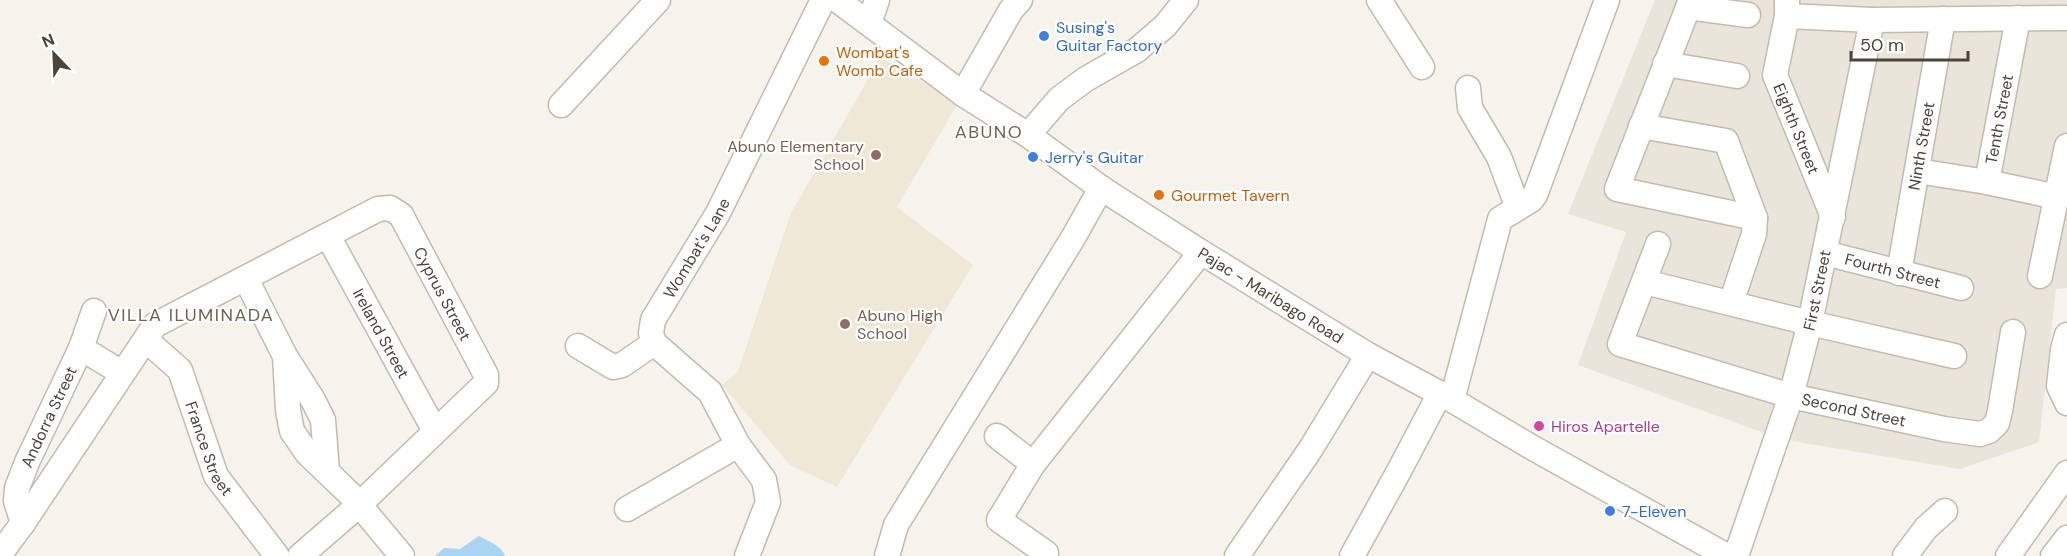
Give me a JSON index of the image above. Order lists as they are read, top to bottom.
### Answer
{
  "streets": {
    "street": [
      "Tenth Street",
      "Eighth Street",
      "Ninth Street",
      "Wombat's Lane",
      "Fourth Street",
      "First Street",
      "Cyprus Street",
      "Pajac - Maribago Road",
      "Ireland Street",
      "Second Street",
      "Andorra Street",
      "France Street"
    ]
  },
  "crossings": [
    ["Eighth Street", "First Street"],
    ["Ninth Street", "Fourth Street"],
    ["Fourth Street", "First Street"],
    ["First Street", "Second Street"],
    ["Cyprus Street", "Ireland Street"]
  ],
  "districts": ["ABUNO", "VILLA ILUMINADA"],
  "places": [
    "Susing's Guitar Factory",
    "Wombat's Womb Cafe",
    "Abuno Elementary School",
    "Jerry's Guitar",
    "Gourmet Tavern",
    "Abuno High School",
    "Hiros Apartelle",
    "7-Eleven"
  ],
  "scale_bar": "50 m",
  "north": "top left"
}
